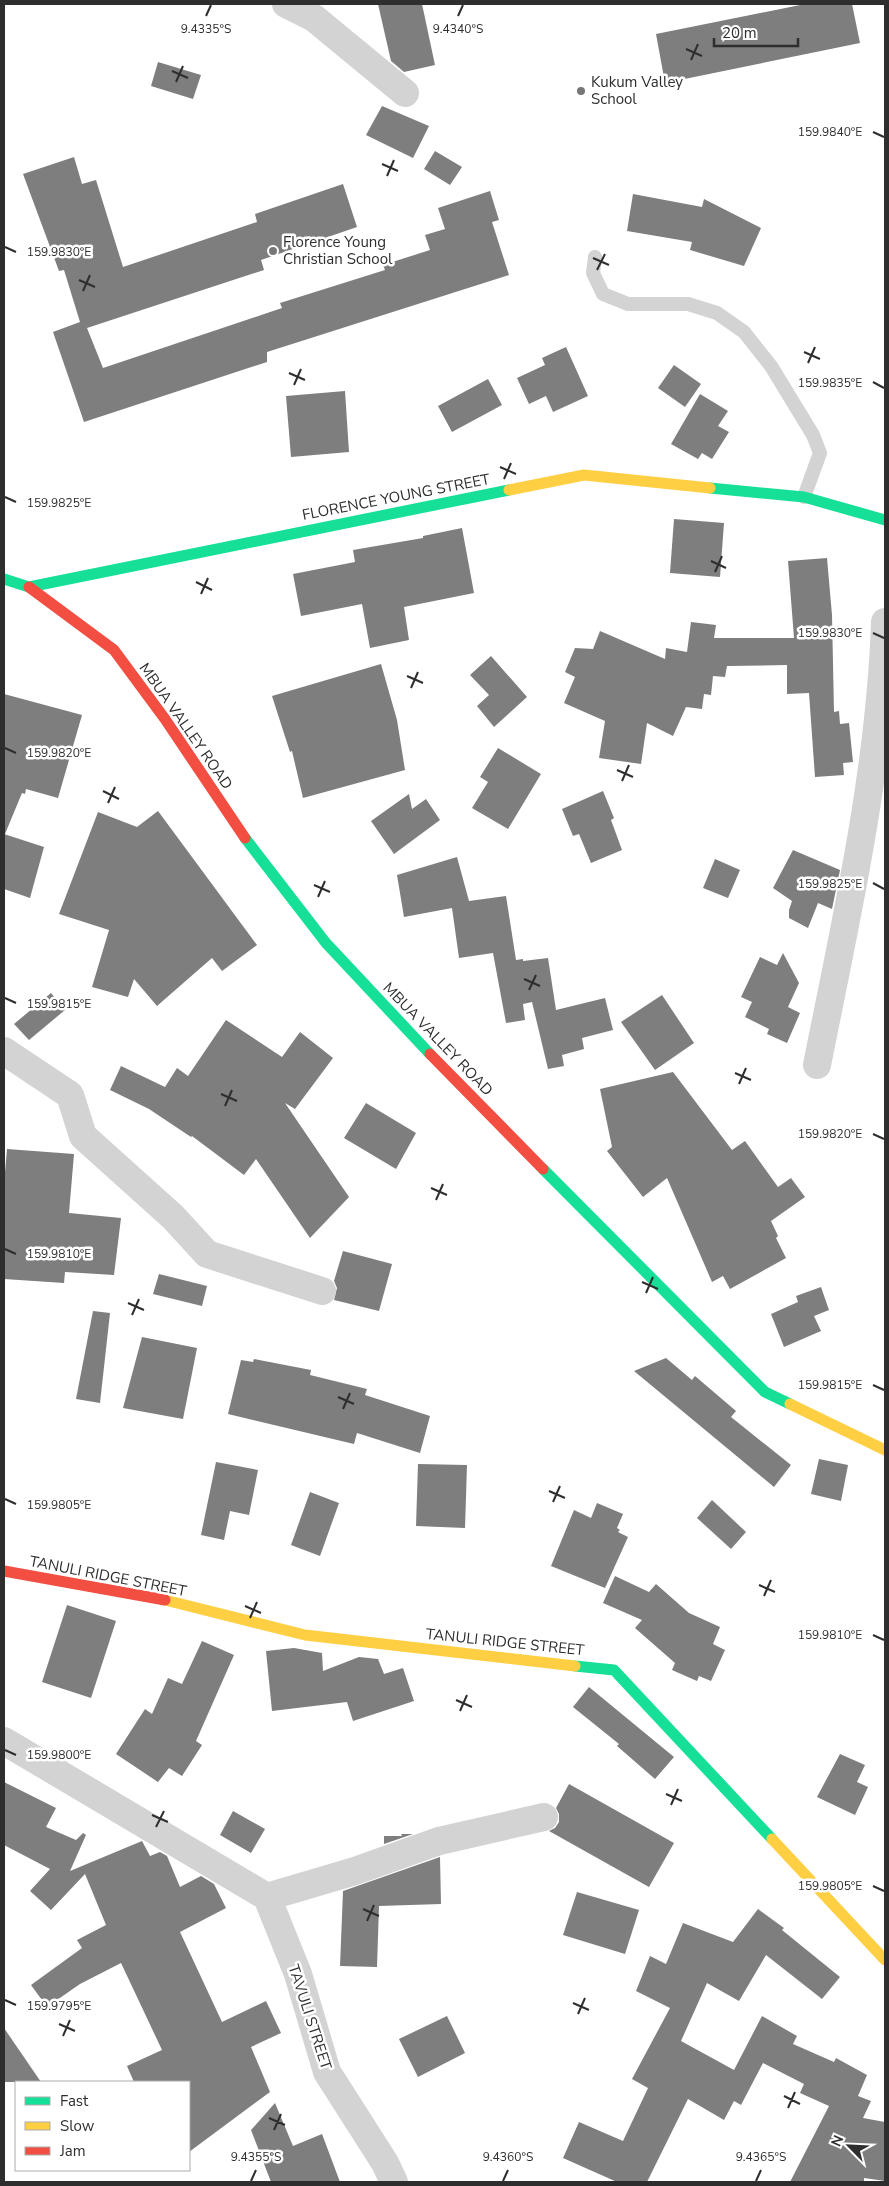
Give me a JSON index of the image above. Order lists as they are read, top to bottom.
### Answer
{
  "streets": {
    "street": [
      "FLORENCE YOUNG STREET",
      "MBUA VALLEY ROAD",
      "TANULI RIDGE STREET",
      "TAVULI STREET"
    ]
  },
  "crossings": [
    ["FLORENCE YOUNG STREET", "MBUA VALLEY ROAD"]
  ],
  "places": ["Kukum Valley School", "Florence Young Christian School"],
  "legend": ["Fast", "Slow", "Jam"],
  "scale_bar": "20 m",
  "north": "top left",
  "coordinates": [
    "9.4340°S",
    "9.4335°S",
    "159.9840°E",
    "159.9830°E",
    "159.9835°E",
    "159.9825°E",
    "159.9820°E",
    "159.9815°E",
    "159.9810°E",
    "159.9805°E",
    "159.9800°E",
    "159.9795°E",
    "9.4355°S",
    "9.4360°S",
    "9.4365°S"
  ]
}
